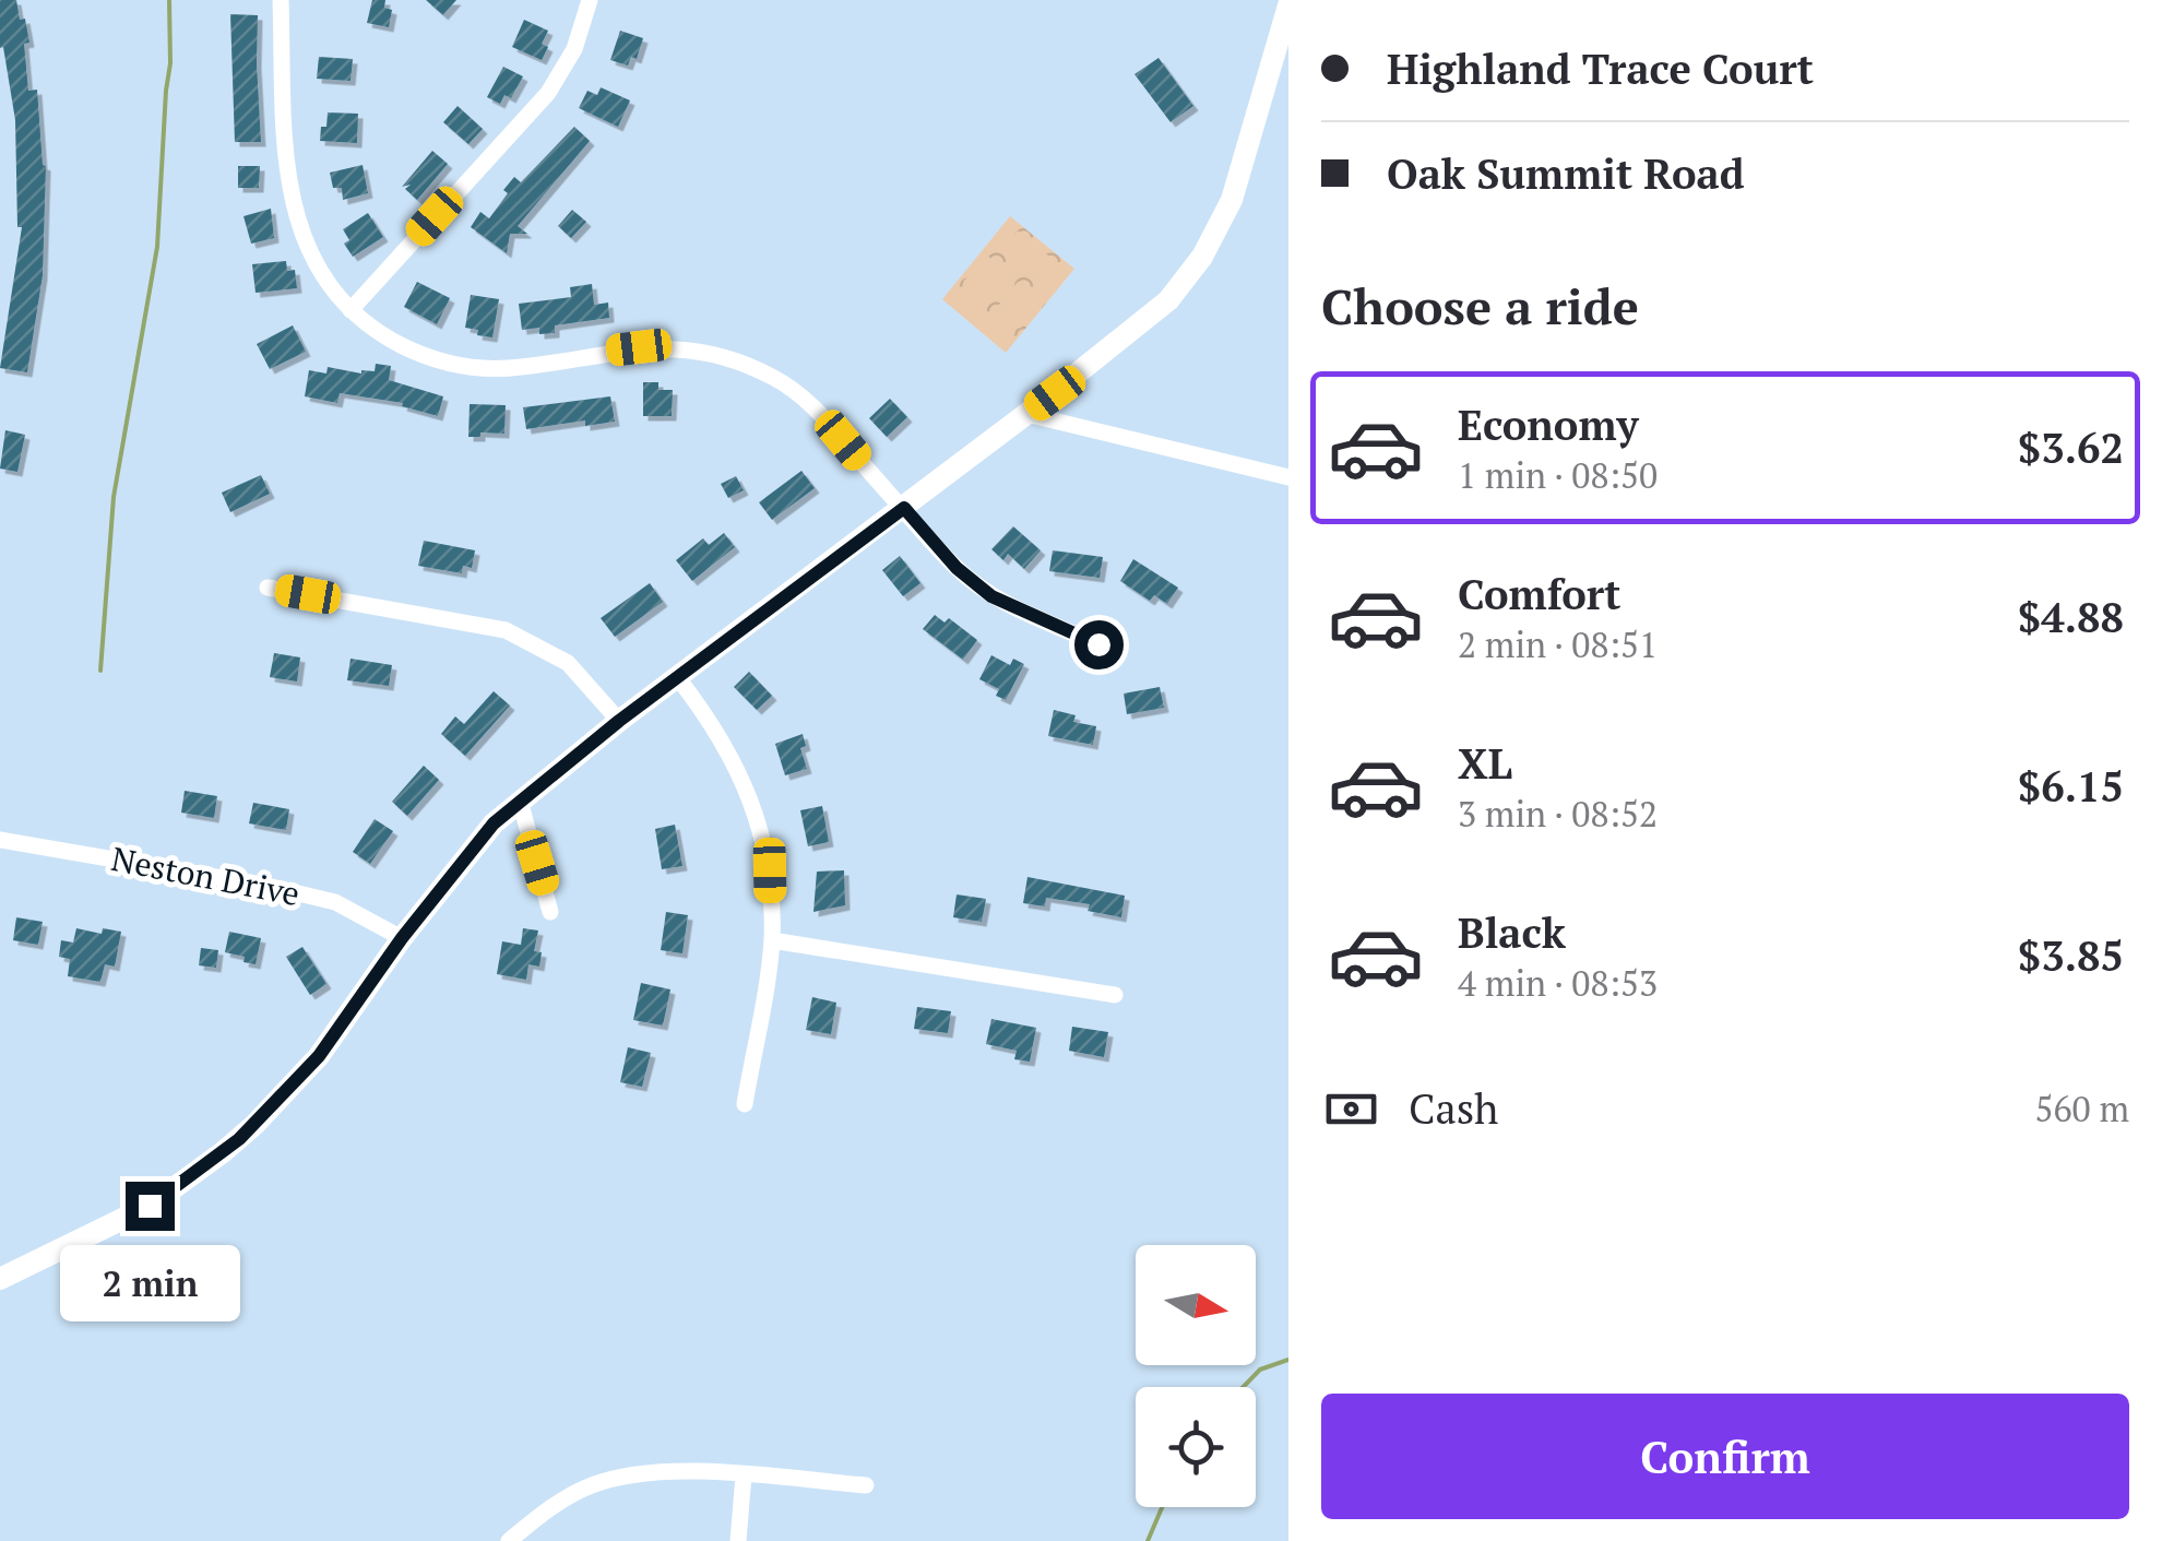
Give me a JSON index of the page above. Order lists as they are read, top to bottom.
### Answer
{
  "streets": {
    "street": ["Neston Drive"]
  },
  "north": "right",
  "page": {
    "banner": ["Highland Trace Court", "Oak Summit Road"],
    "heading": "Choose a ride",
    "list": [
      {
        "name": "Economy",
        "note": "1 min · 08:50",
        "value": "$3.62"
      },
      {
        "name": "Comfort",
        "note": "2 min · 08:51",
        "value": "$4.88"
      },
      {
        "name": "XL",
        "note": "3 min · 08:52",
        "value": "$6.15"
      },
      {
        "name": "Black",
        "note": "4 min · 08:53",
        "value": "$3.85"
      }
    ],
    "pay": ["Cash", "560 m"],
    "bubble": "2 min",
    "buttons": "Confirm"
  }
}
